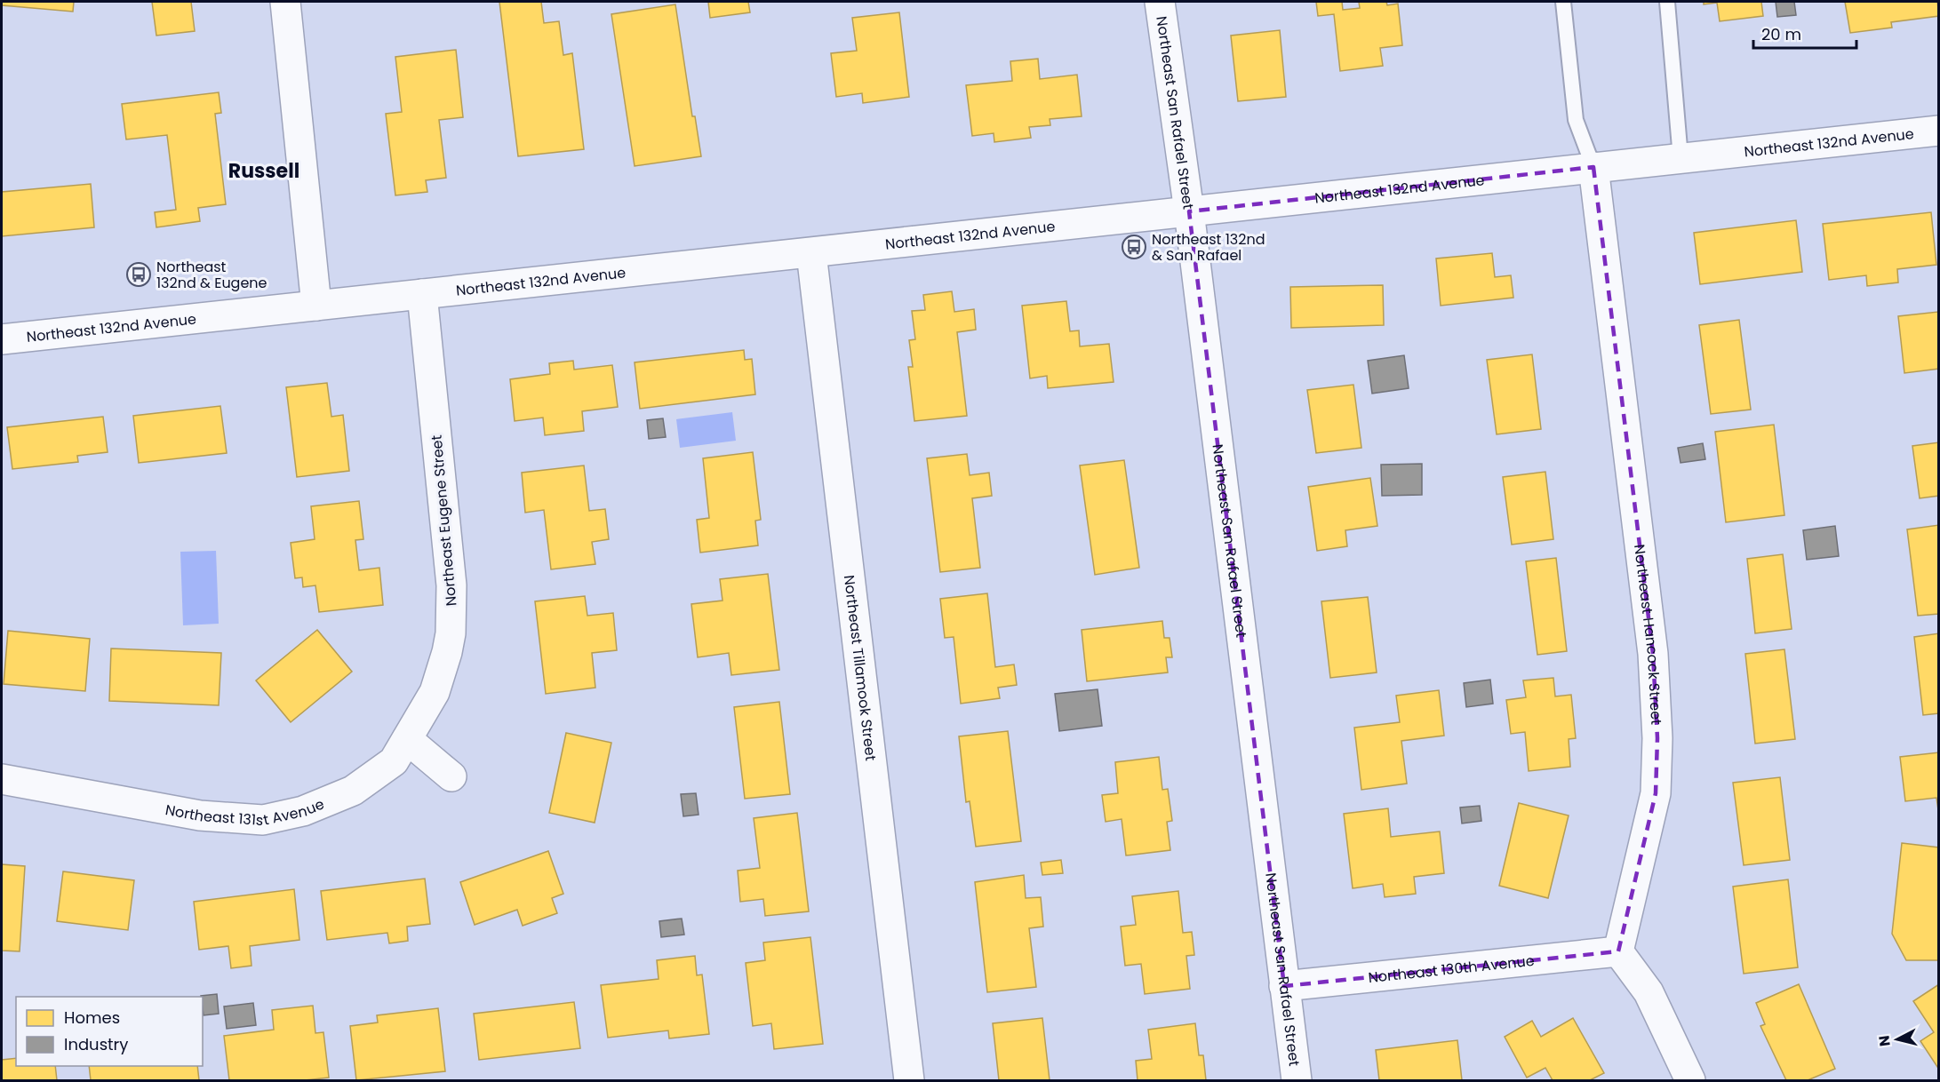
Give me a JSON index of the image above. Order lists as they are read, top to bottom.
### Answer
{
  "streets": {
    "street": [
      "Northeast San Rafael Street",
      "Northeast 132nd Avenue",
      "Northeast Eugene Street",
      "Northeast Hancock Street",
      "Northeast Tillamook Street",
      "Northeast 131st Avenue",
      "Northeast 130th Avenue"
    ]
  },
  "crossings": [
    ["Northeast San Rafael Street", "Northeast 132nd Avenue"],
    ["Northeast San Rafael Street", "Northeast 130th Avenue"],
    ["Northeast 132nd Avenue", "Northeast Eugene Street"],
    ["Northeast 132nd Avenue", "Northeast Hancock Street"],
    ["Northeast 132nd Avenue", "Northeast Tillamook Street"],
    ["Northeast Eugene Street", "Northeast 131st Avenue"],
    ["Northeast Hancock Street", "Northeast 130th Avenue"]
  ],
  "districts": ["Russell"],
  "places": {
    "bus stop": ["Northeast 132nd & San Rafael", "Northeast 132nd & Eugene"]
  },
  "legend": ["Homes", "Industry"],
  "scale_bar": "20 m",
  "north": "left"
}
